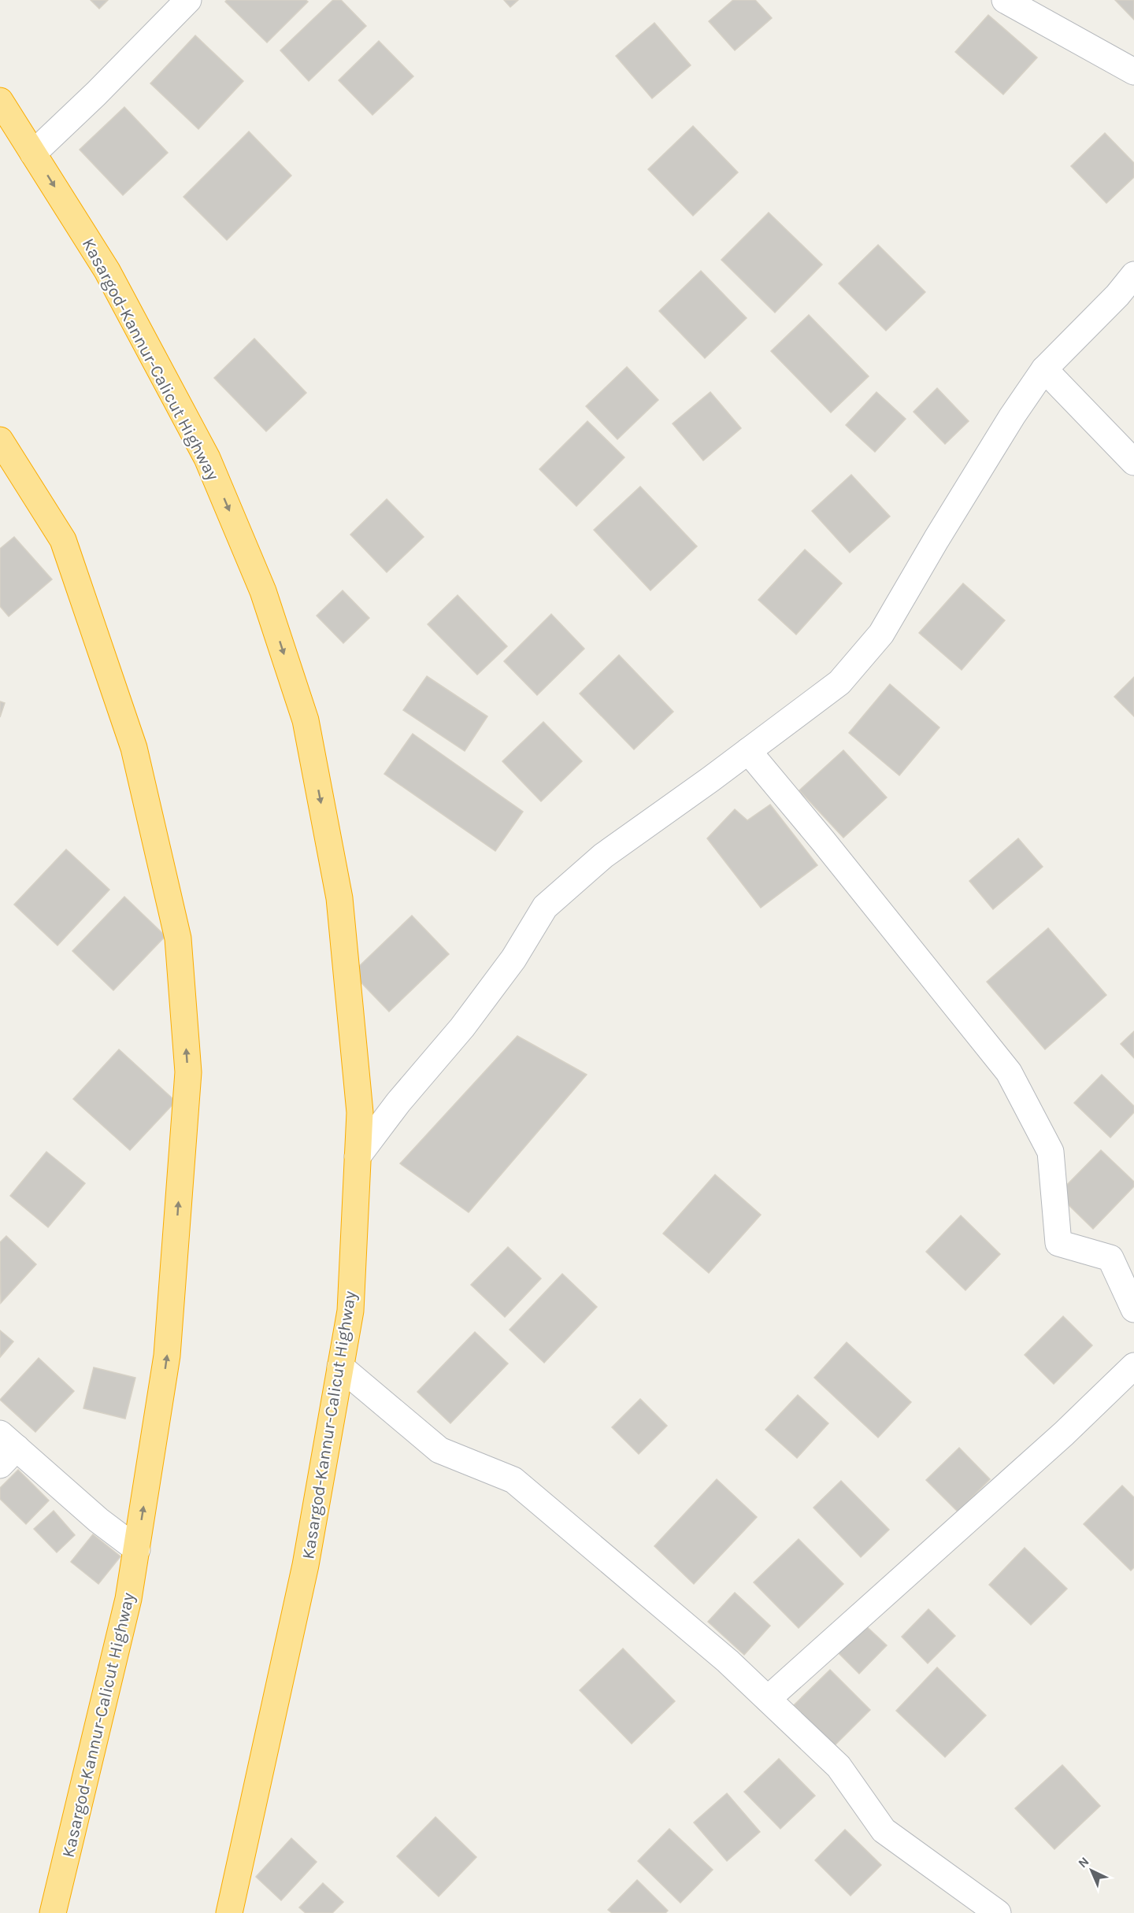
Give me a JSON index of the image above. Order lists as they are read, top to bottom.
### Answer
{
  "streets": {
    "highway": ["Kasargod-Kannur-Calicut Highway"]
  },
  "north": "top left"
}
